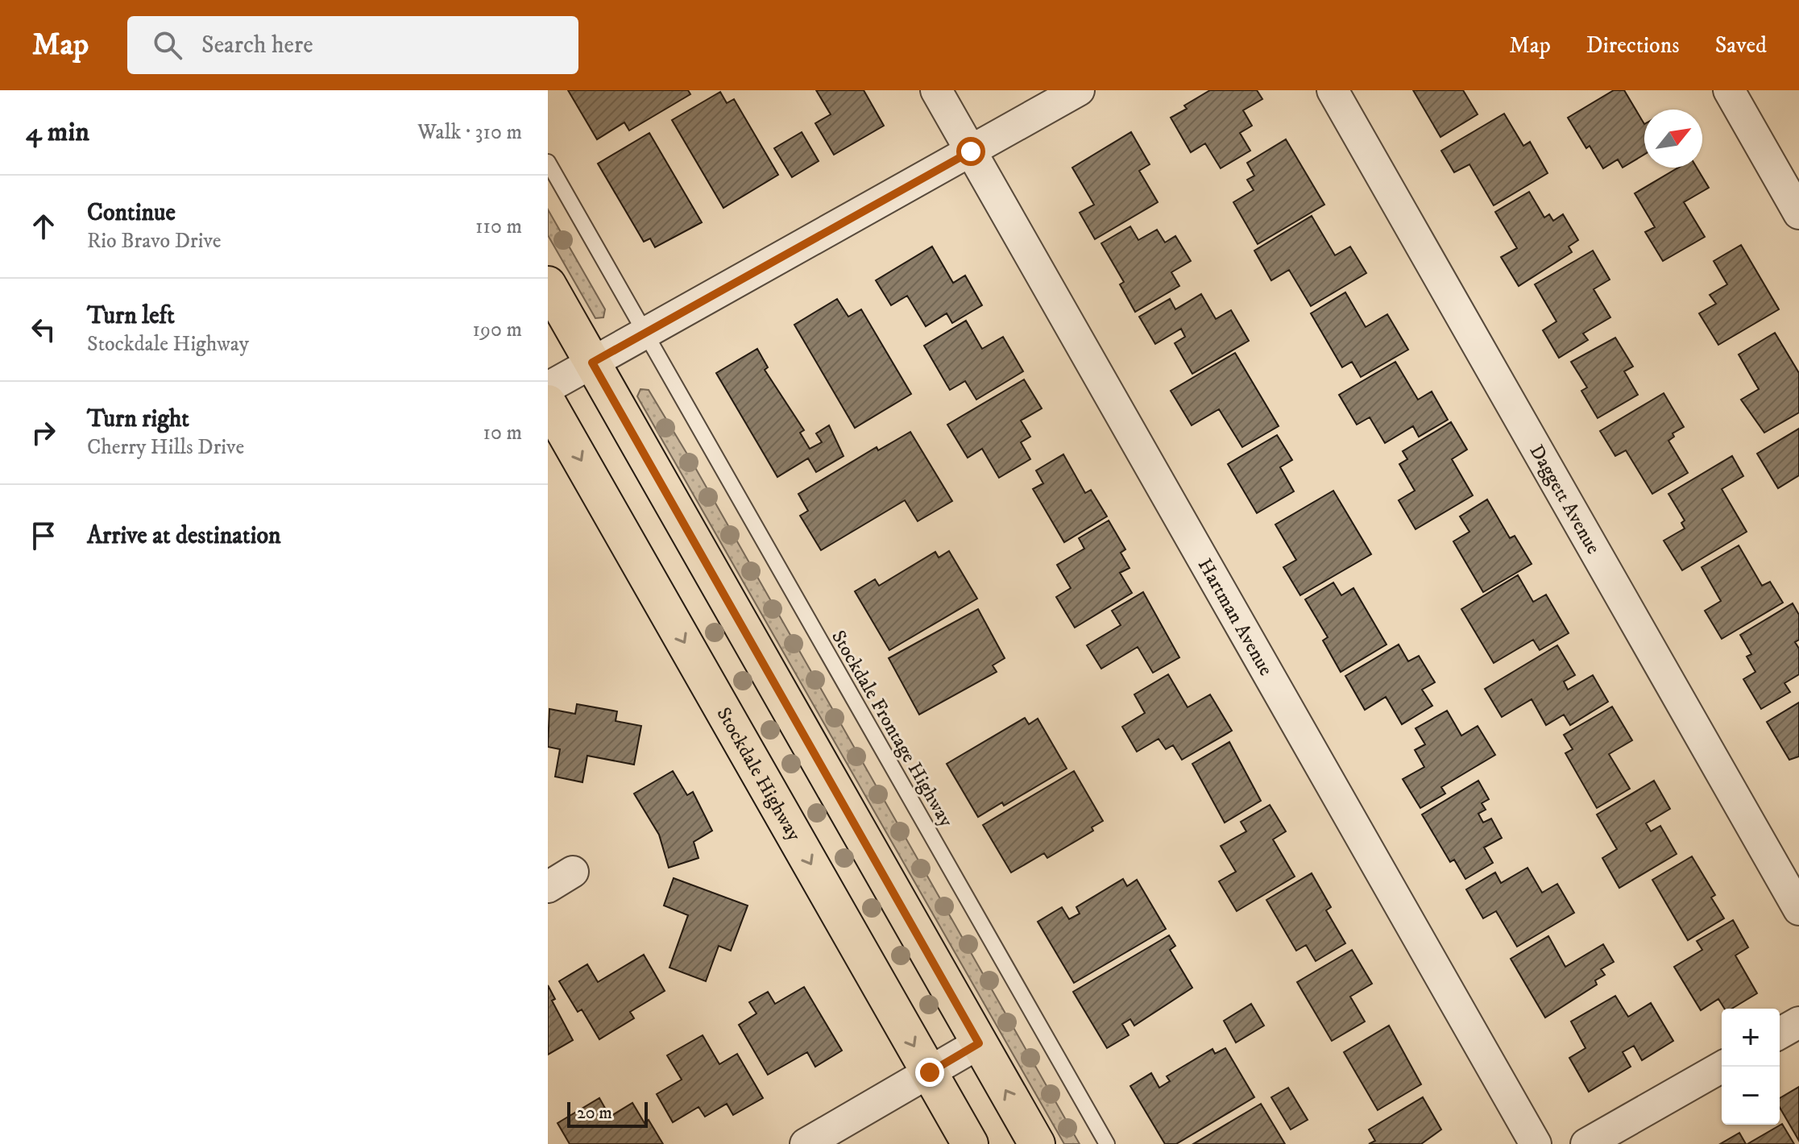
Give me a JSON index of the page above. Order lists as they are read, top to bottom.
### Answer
{
  "streets": {
    "main road": ["Stockdale Highway"],
    "street": ["Daggett Avenue", "Hartman Avenue"],
    "lane": ["Stockdale Frontage Highway"]
  },
  "scale_bar": "20 m",
  "north": "top right",
  "page": {
    "header": "Map",
    "search": "Search here",
    "nav": ["Map", "Directions", "Saved"],
    "heading": ["4 min", "Walk · 310 m"],
    "list": [
      ["Continue", "Rio Bravo Drive", "110 m"],
      ["Turn left", "Stockdale Highway", "190 m"],
      ["Turn right", "Cherry Hills Drive", "10 m"],
      "Arrive at destination"
    ],
    "map_buttons": ["+", "−"],
    "scale": "20 m"
  }
}
